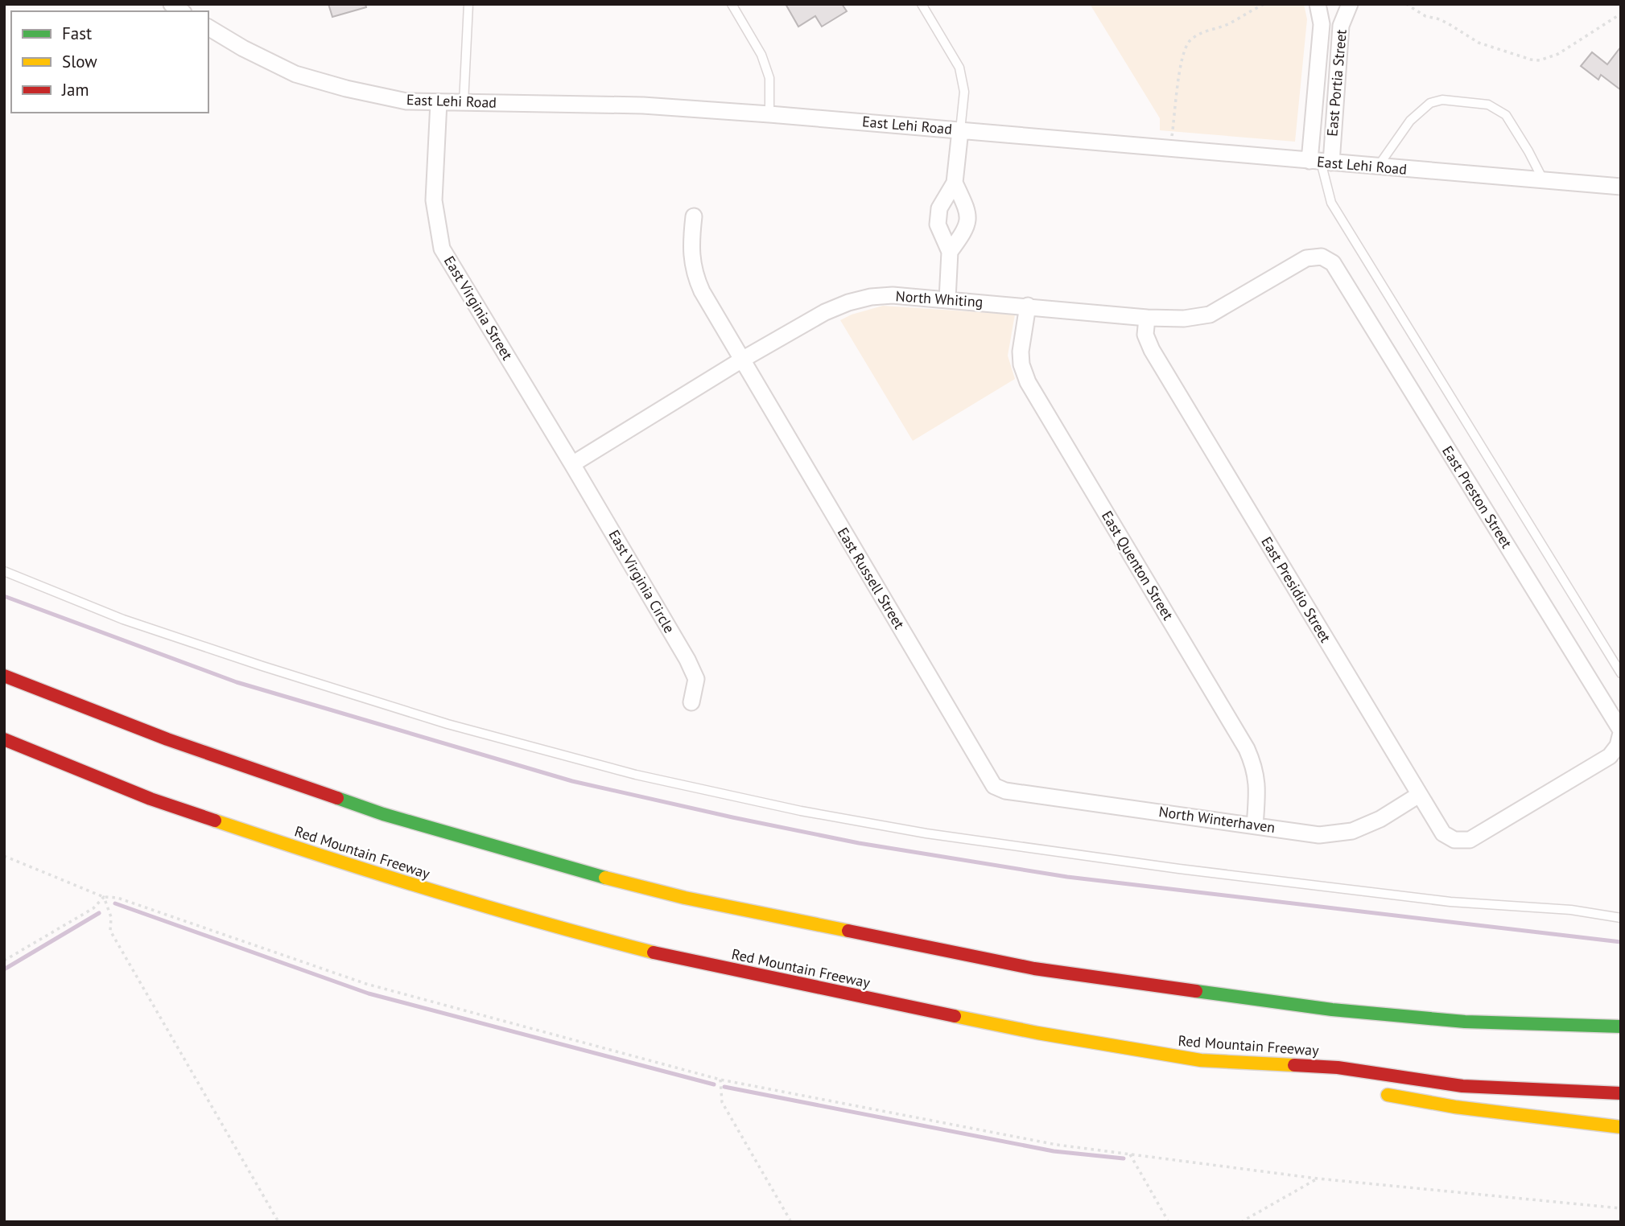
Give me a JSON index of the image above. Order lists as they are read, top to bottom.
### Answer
{
  "streets": {
    "highway": ["Red Mountain Freeway"],
    "street": [
      "East Portia Street",
      "East Lehi Road",
      "North Whiting",
      "East Virginia Street",
      "East Preston Street",
      "East Quenton Street",
      "East Russell Street",
      "East Virginia Circle",
      "East Presidio Street",
      "North Winterhaven"
    ]
  },
  "crossings": [
    ["East Portia Street", "East Lehi Road"],
    ["East Lehi Road", "East Virginia Street"],
    ["North Whiting", "East Virginia Street"],
    ["North Whiting", "East Preston Street"],
    ["North Whiting", "East Quenton Street"],
    ["North Whiting", "East Russell Street"],
    ["North Whiting", "East Virginia Circle"],
    ["North Whiting", "East Presidio Street"],
    ["East Virginia Street", "East Virginia Circle"],
    ["East Preston Street", "East Presidio Street"],
    ["East Quenton Street", "North Winterhaven"],
    ["East Russell Street", "North Winterhaven"],
    ["East Presidio Street", "North Winterhaven"]
  ],
  "legend": ["Fast", "Slow", "Jam"]
}
